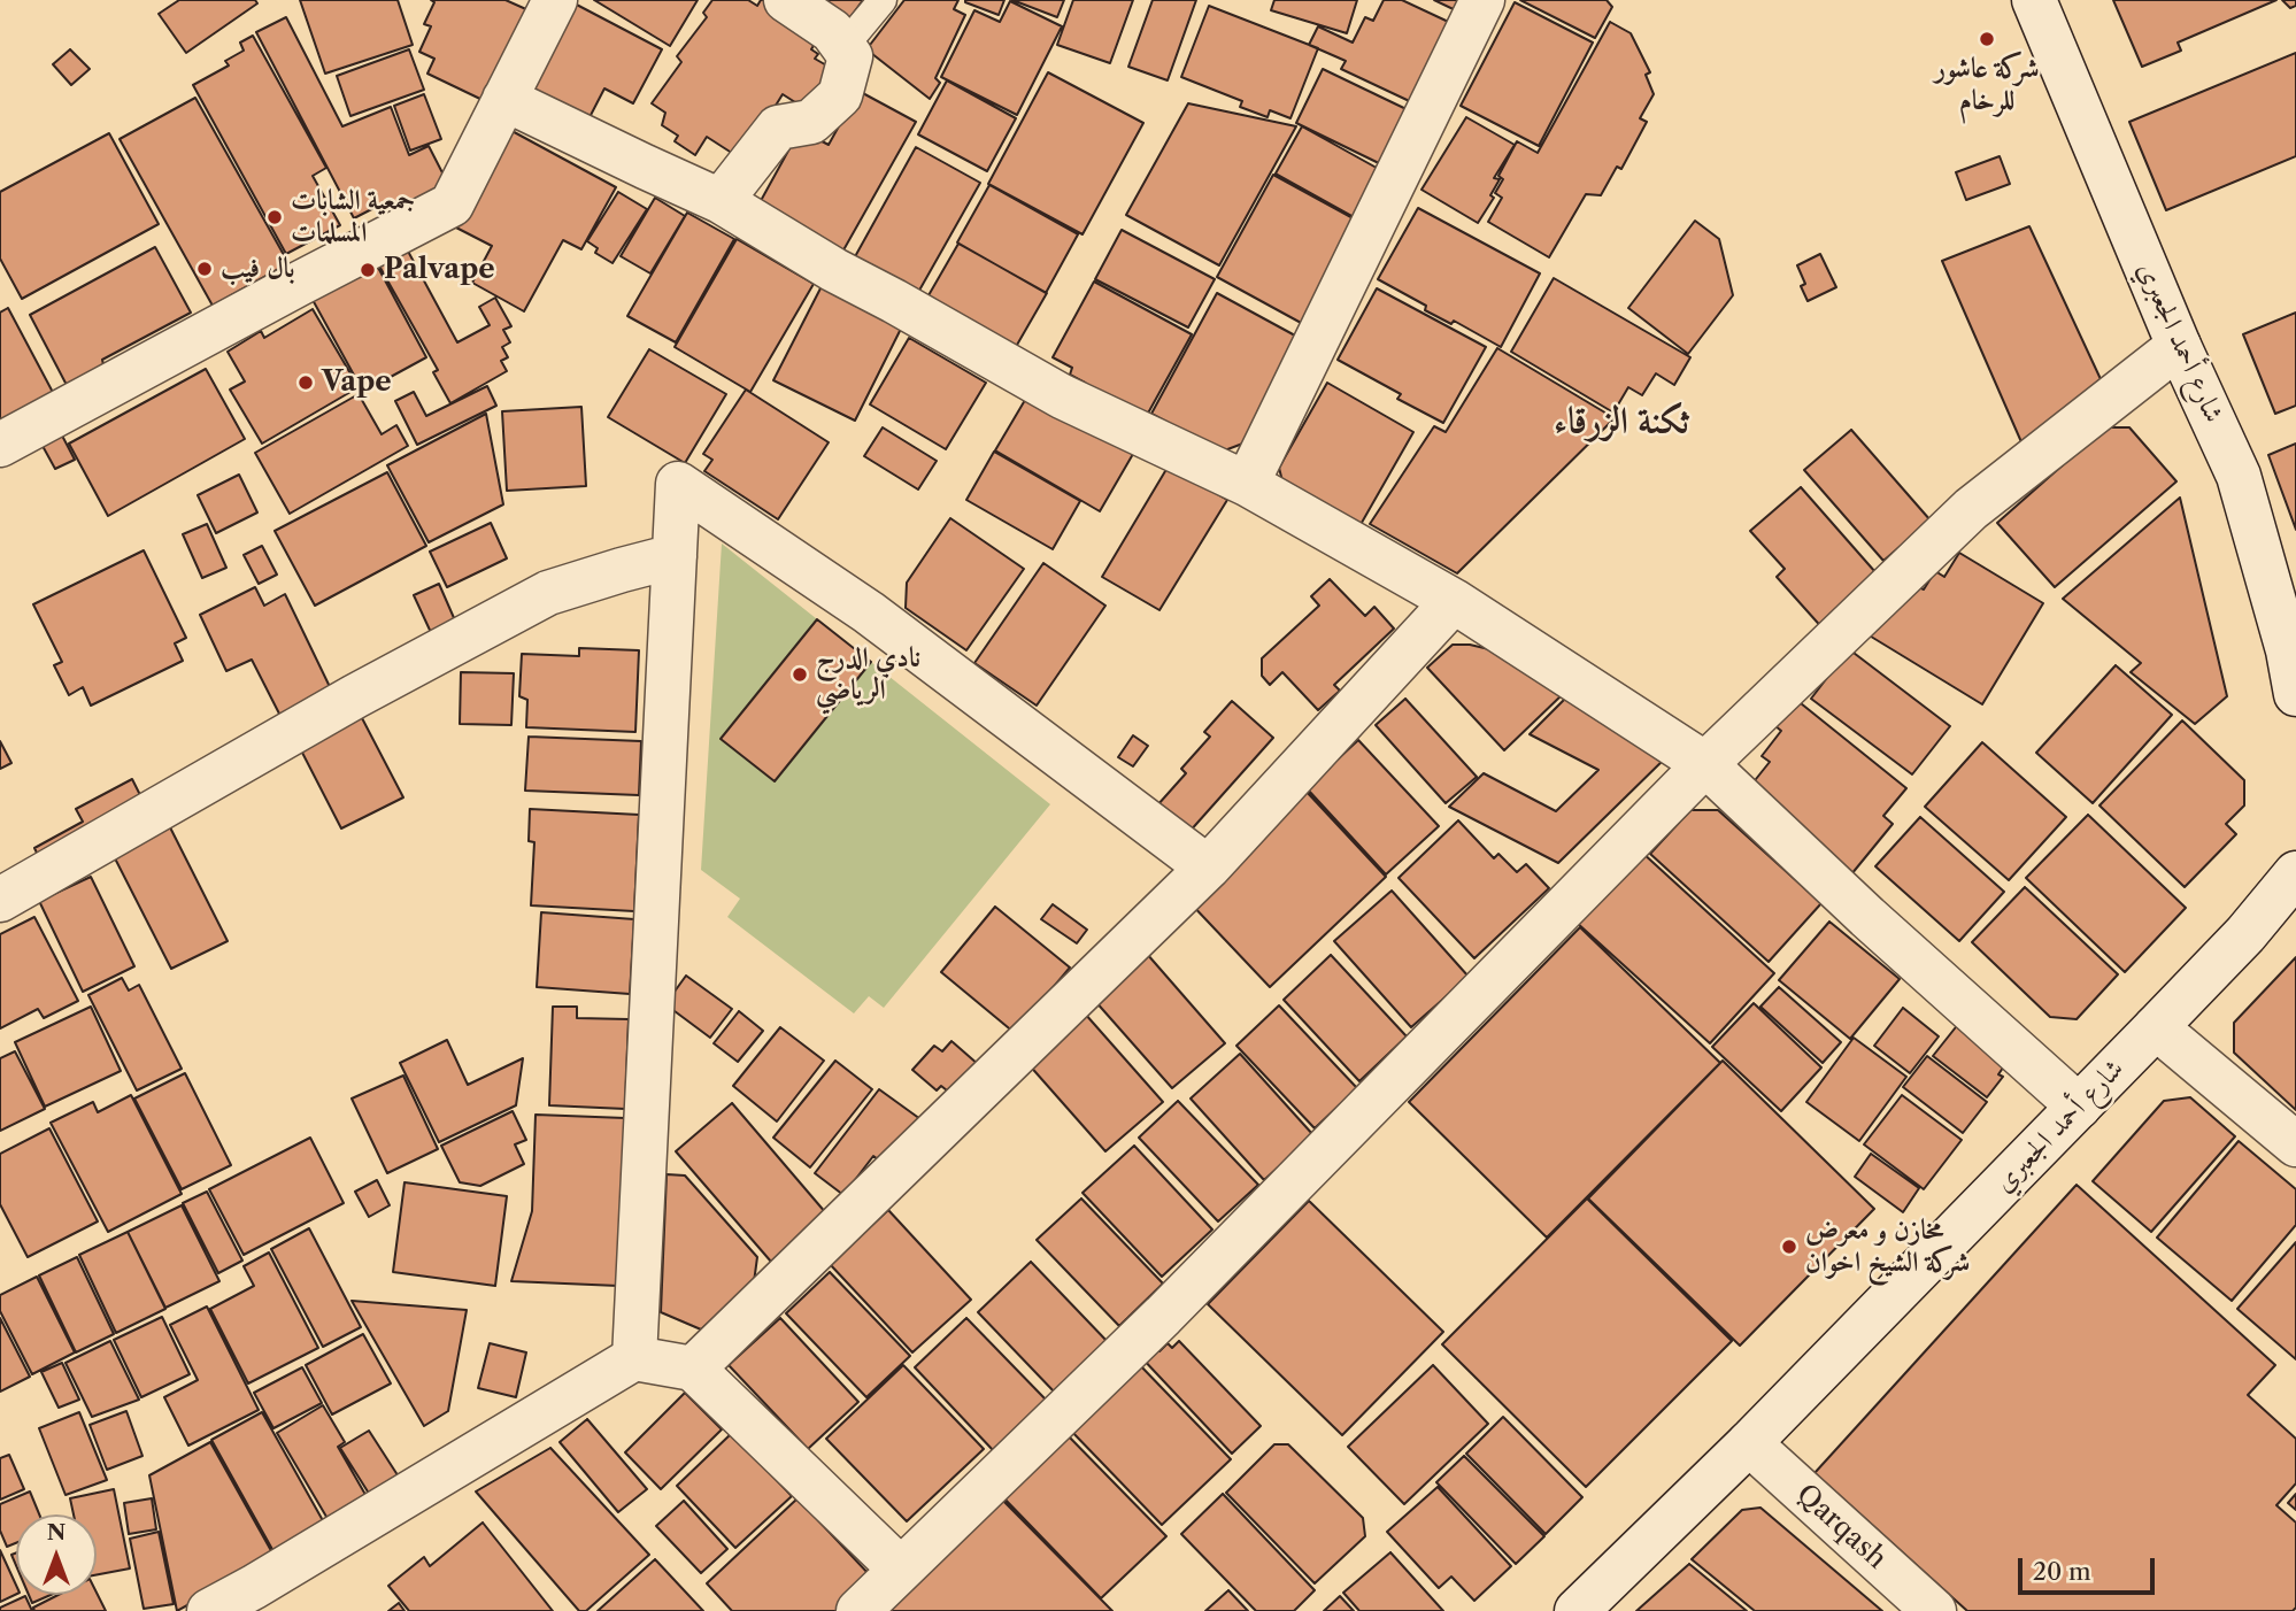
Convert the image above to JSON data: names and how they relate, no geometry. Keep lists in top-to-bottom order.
{
  "streets": {
    "street": ["شارع أحمد الجعبري", "Qarqash"]
  },
  "crossings": [
    ["شارع أحمد الجعبري", "Qarqash"]
  ],
  "districts": ["ثكنة الزرقاء"],
  "places": [
    "شركة عاشور للرخام",
    "جمعية الشابات المسلمات",
    "بال فيب",
    "Palvape",
    "Vape",
    "نادي الدرج الرياضي",
    "مخازن و معرض شركة الشيخ اخوان"
  ],
  "scale_bar": "20 m",
  "north": "top"
}
